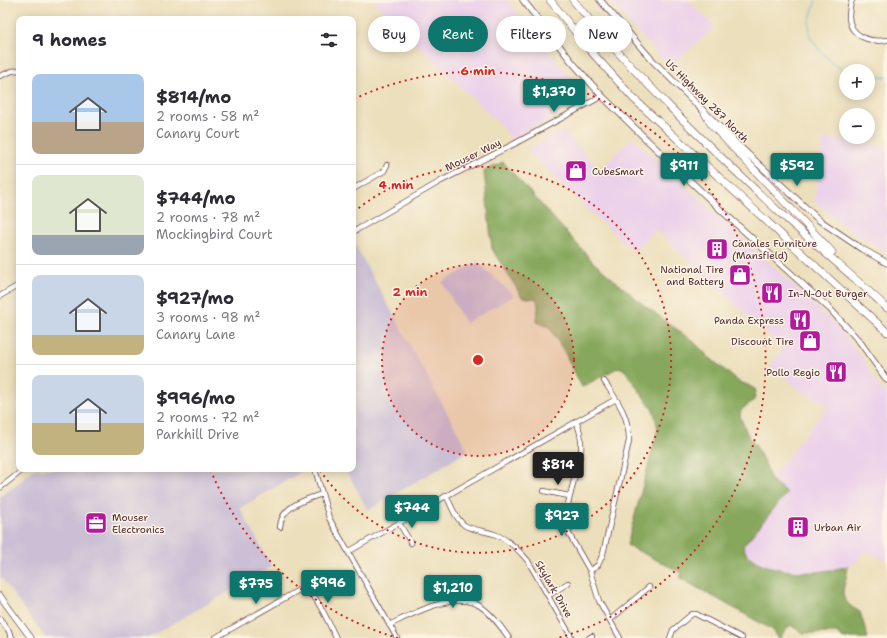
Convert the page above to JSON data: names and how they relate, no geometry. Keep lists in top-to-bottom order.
{
  "streets": {
    "main road": ["US Highway 287 North"],
    "street": ["Mouser Way", "Skylark Drive"]
  },
  "places": {
    "shop": ["CubeSmart", "National Tire and Battery", "Discount Tire"],
    "building": ["Canales Furniture (Mansfield)", "Urban Air"],
    "restaurant": ["In-N-Out Burger", "Panda Express", "Pollo Regio"],
    "office": ["Mouser Electronics"]
  },
  "page": {
    "chip": [
      "Buy",
      "Rent",
      "Filters",
      "New"
    ],
    "heading": "9 homes",
    "map_buttons": ["+", "−"],
    "list": [
      {
        "name": "$814/mo",
        "note": "2 rooms · 58 m² · Canary Court"
      },
      {
        "name": "$744/mo",
        "note": "2 rooms · 78 m² · Mockingbird Court"
      },
      {
        "name": "$927/mo",
        "note": "3 rooms · 98 m² · Canary Lane"
      },
      {
        "name": "$996/mo",
        "note": "2 rooms · 72 m² · Parkhill Drive"
      }
    ],
    "price": [
      "$1,370",
      "$911",
      "$592",
      "$814",
      "$744",
      "$927",
      "$996",
      "$775",
      "$1,210"
    ]
  },
  "rings": ["6 min", "4 min", "2 min"]
}
